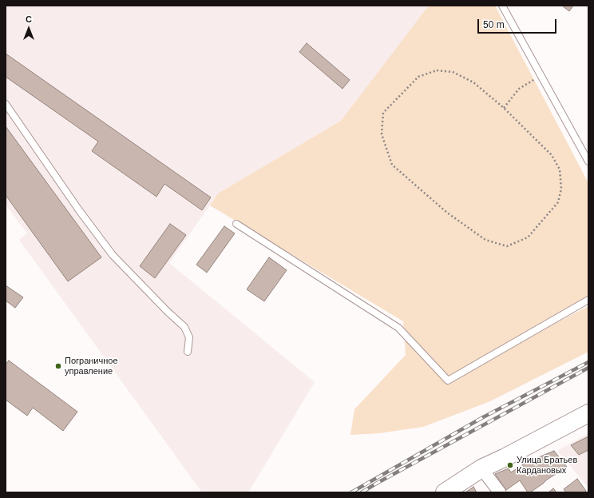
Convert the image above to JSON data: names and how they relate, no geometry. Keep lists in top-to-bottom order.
{
  "places": ["Пограничное управление", "Улица Братьев Кардановых"],
  "scale_bar": "50 m",
  "north": "top"
}
